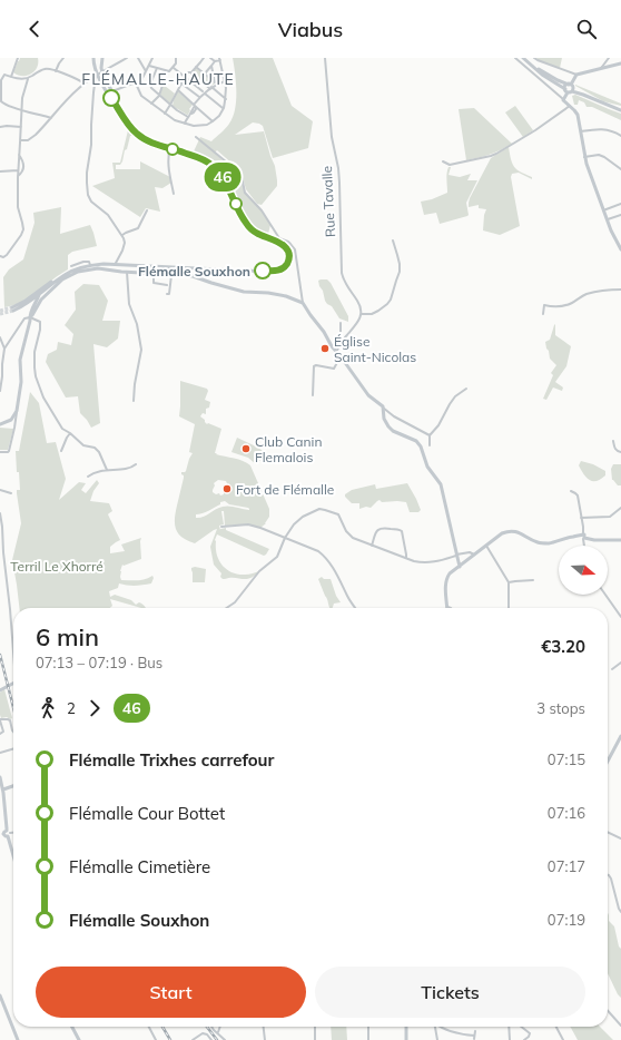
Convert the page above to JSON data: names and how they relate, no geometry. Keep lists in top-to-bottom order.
{
  "streets": {
    "street": ["Rue Tavalle"]
  },
  "districts": ["FLÉMALLE-HAUTE"],
  "parks": ["Terril Le Xhorré"],
  "places": [
    "Flémalle Souxhon",
    "Église Saint-Nicolas",
    "Club Canin Flemalois",
    "Fort de Flémalle"
  ],
  "lines": ["bus line 46"],
  "north": "right",
  "page": {
    "header": "Viabus",
    "on_map": "46",
    "heading": ["6 min", "07:13 – 07:19 · Bus", "€3.20"],
    "legs": ["2", "46", "3 stops"],
    "list": [
      {
        "name": "Flémalle Trixhes carrefour",
        "value": "07:15"
      },
      {
        "name": "Flémalle Cour Bottet",
        "value": "07:16"
      },
      {
        "name": "Flémalle Cimetière",
        "value": "07:17"
      },
      {
        "name": "Flémalle Souxhon",
        "value": "07:19"
      }
    ],
    "buttons": ["Start", "Tickets"]
  }
}
